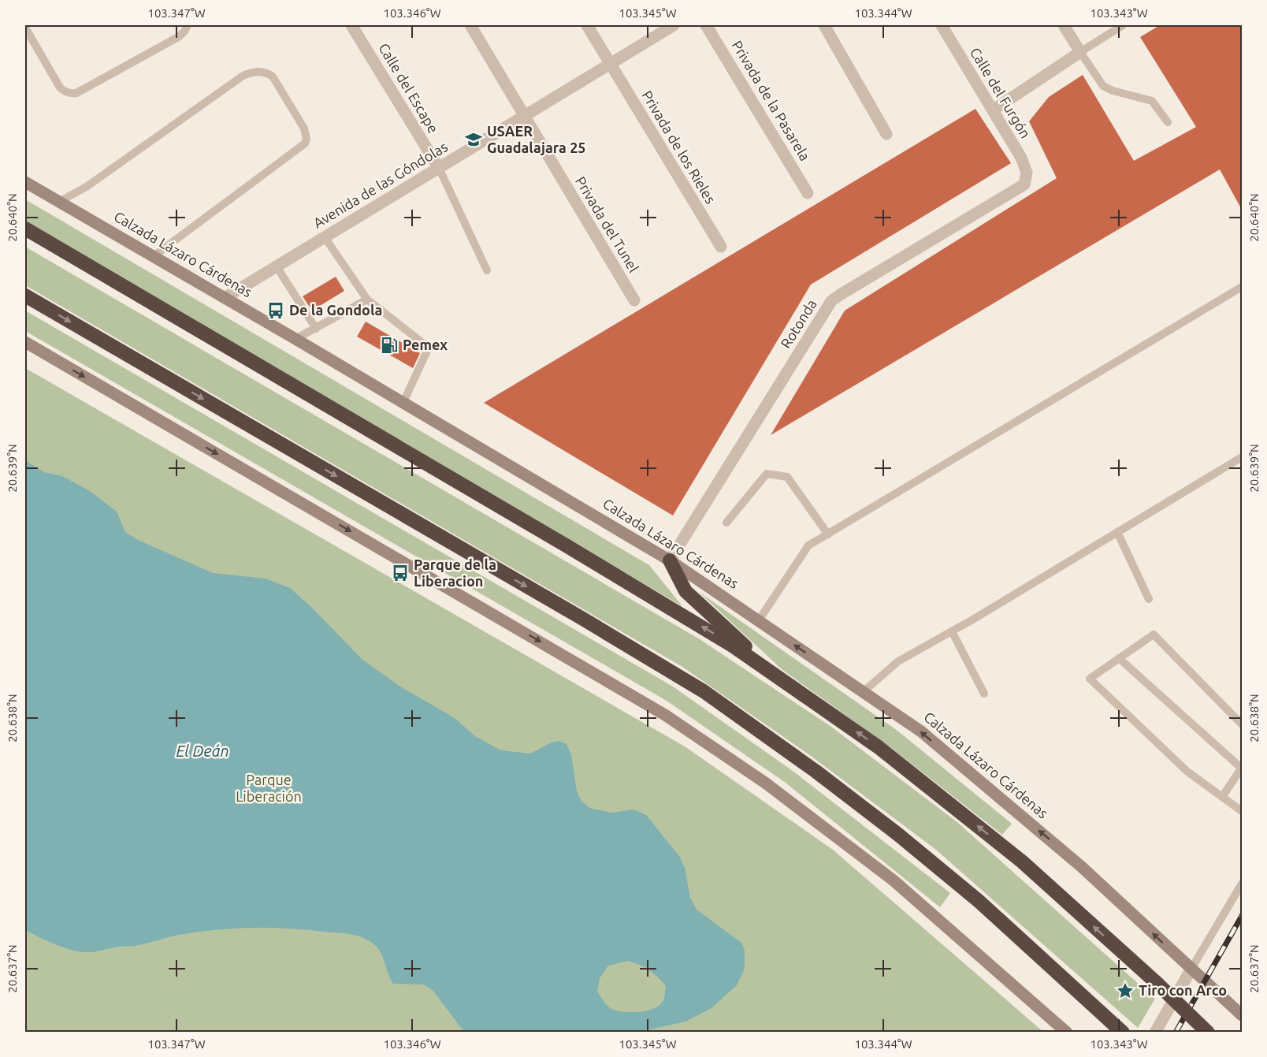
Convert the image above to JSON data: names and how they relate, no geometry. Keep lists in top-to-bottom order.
{
  "streets": {
    "main road": ["Calzada Lázaro Cárdenas"],
    "street": [
      "Calle del Escape",
      "Calle del Furgón",
      "Privada de la Pasarela",
      "Privada de los Rieles",
      "Avenida de las Góndolas",
      "Privada del Tunel",
      "Rotonda"
    ]
  },
  "crossings": [
    ["Calle del Escape", "Avenida de las Góndolas"],
    ["Calle del Furgón", "Rotonda"],
    ["Privada de los Rieles", "Avenida de las Góndolas"],
    ["Avenida de las Góndolas", "Privada del Tunel"],
    ["Avenida de las Góndolas", "Calzada Lázaro Cárdenas"],
    ["Calzada Lázaro Cárdenas", "Rotonda"]
  ],
  "one_way": ["Calzada Lázaro Cárdenas"],
  "water": ["El Deán"],
  "parks": ["Parque Liberación"],
  "places": {
    "school or university": ["USAER Guadalajara 25"],
    "bus stop": ["De la Gondola", "Parque de la Liberacion"],
    "fuel station": ["Pemex"],
    "place": ["Tiro con Arco"]
  },
  "coordinates": [
    "103.347°W",
    "103.346°W",
    "103.345°W",
    "103.344°W",
    "103.343°W",
    "20.640°N",
    "20.639°N",
    "20.638°N",
    "20.637°N"
  ]
}
